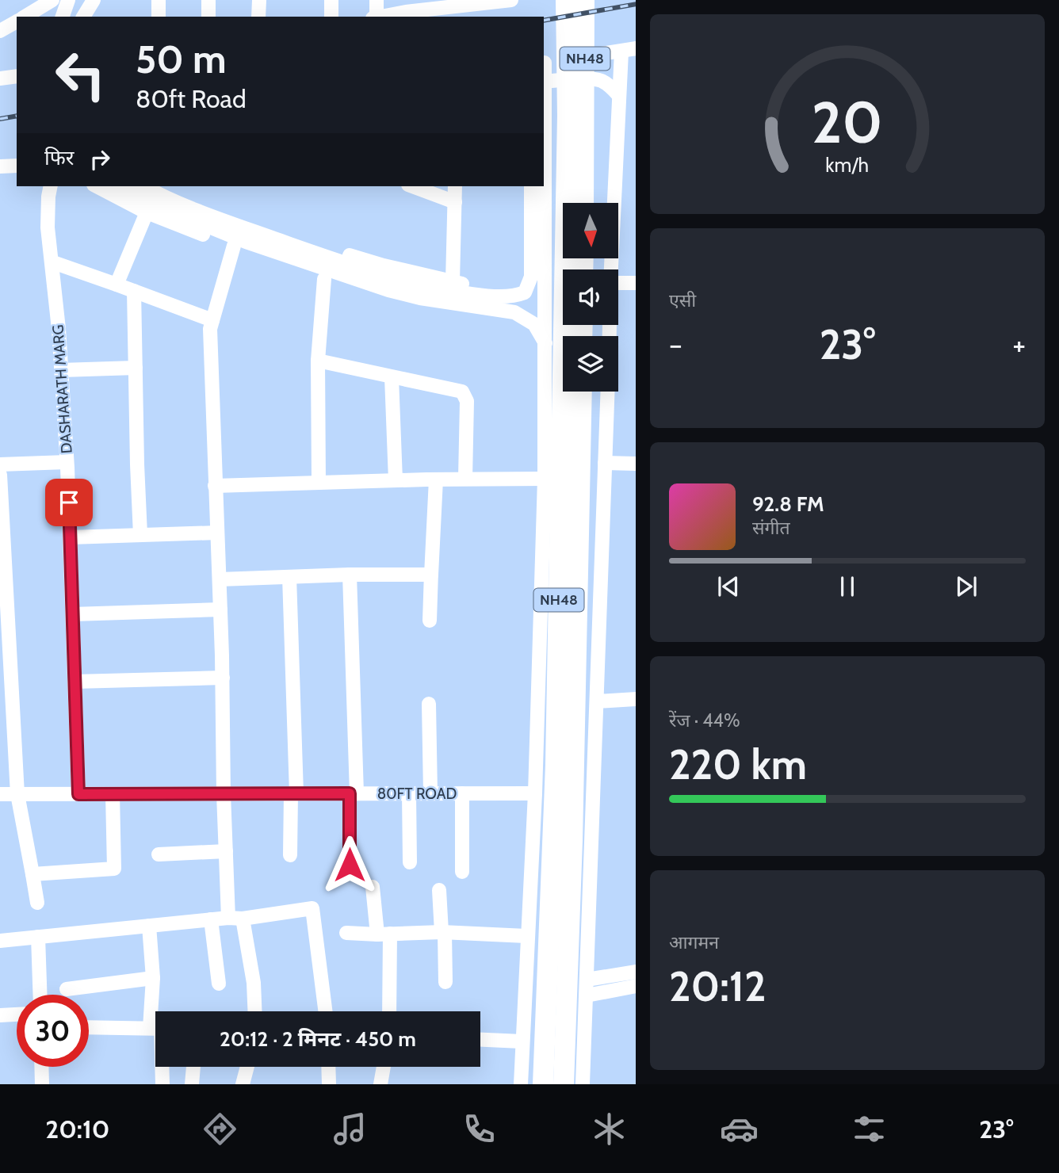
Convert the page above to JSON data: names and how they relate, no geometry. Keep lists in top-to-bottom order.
{
  "streets": {
    "highway": ["NH48"],
    "street": ["DASHARATH MARG", "80FT ROAD"]
  },
  "crossings": [
    ["DASHARATH MARG", "80FT ROAD"]
  ],
  "north": "bottom",
  "page": {
    "turn": ["50 m", "80ft Road"],
    "then": "फिर",
    "tile": [
      "एसी",
      ["रेंज · 44%", "220 km"],
      ["आगमन", "20:12"]
    ],
    "heat": ["−", "23°", "+"],
    "song": ["92.8 FM", "संगीत"],
    "limit": "30",
    "trip": "20:12 · 2 मिनट · 450 m",
    "tabs": ["20:10", "23°"],
    "gauge": ["20", "km/h"]
  }
}
